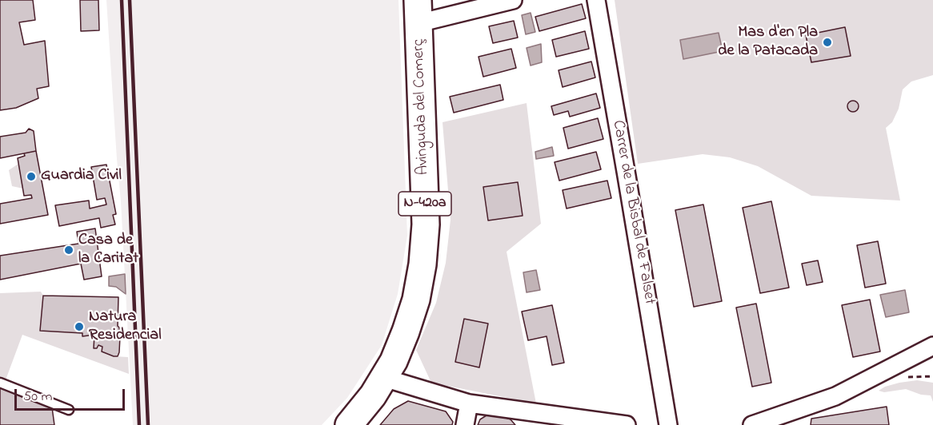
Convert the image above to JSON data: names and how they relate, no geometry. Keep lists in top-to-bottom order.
{
  "streets": {
    "main road": ["Avinguda del Comerç", "N-420a"],
    "street": ["Carrer de la Bisbal de Falset"]
  },
  "places": [
    "Mas d'en Pla de la Patacada",
    "Guardia Civil",
    "Casa de la Caritat",
    "Natura Residencial"
  ],
  "scale_bar": "50 m"
}
